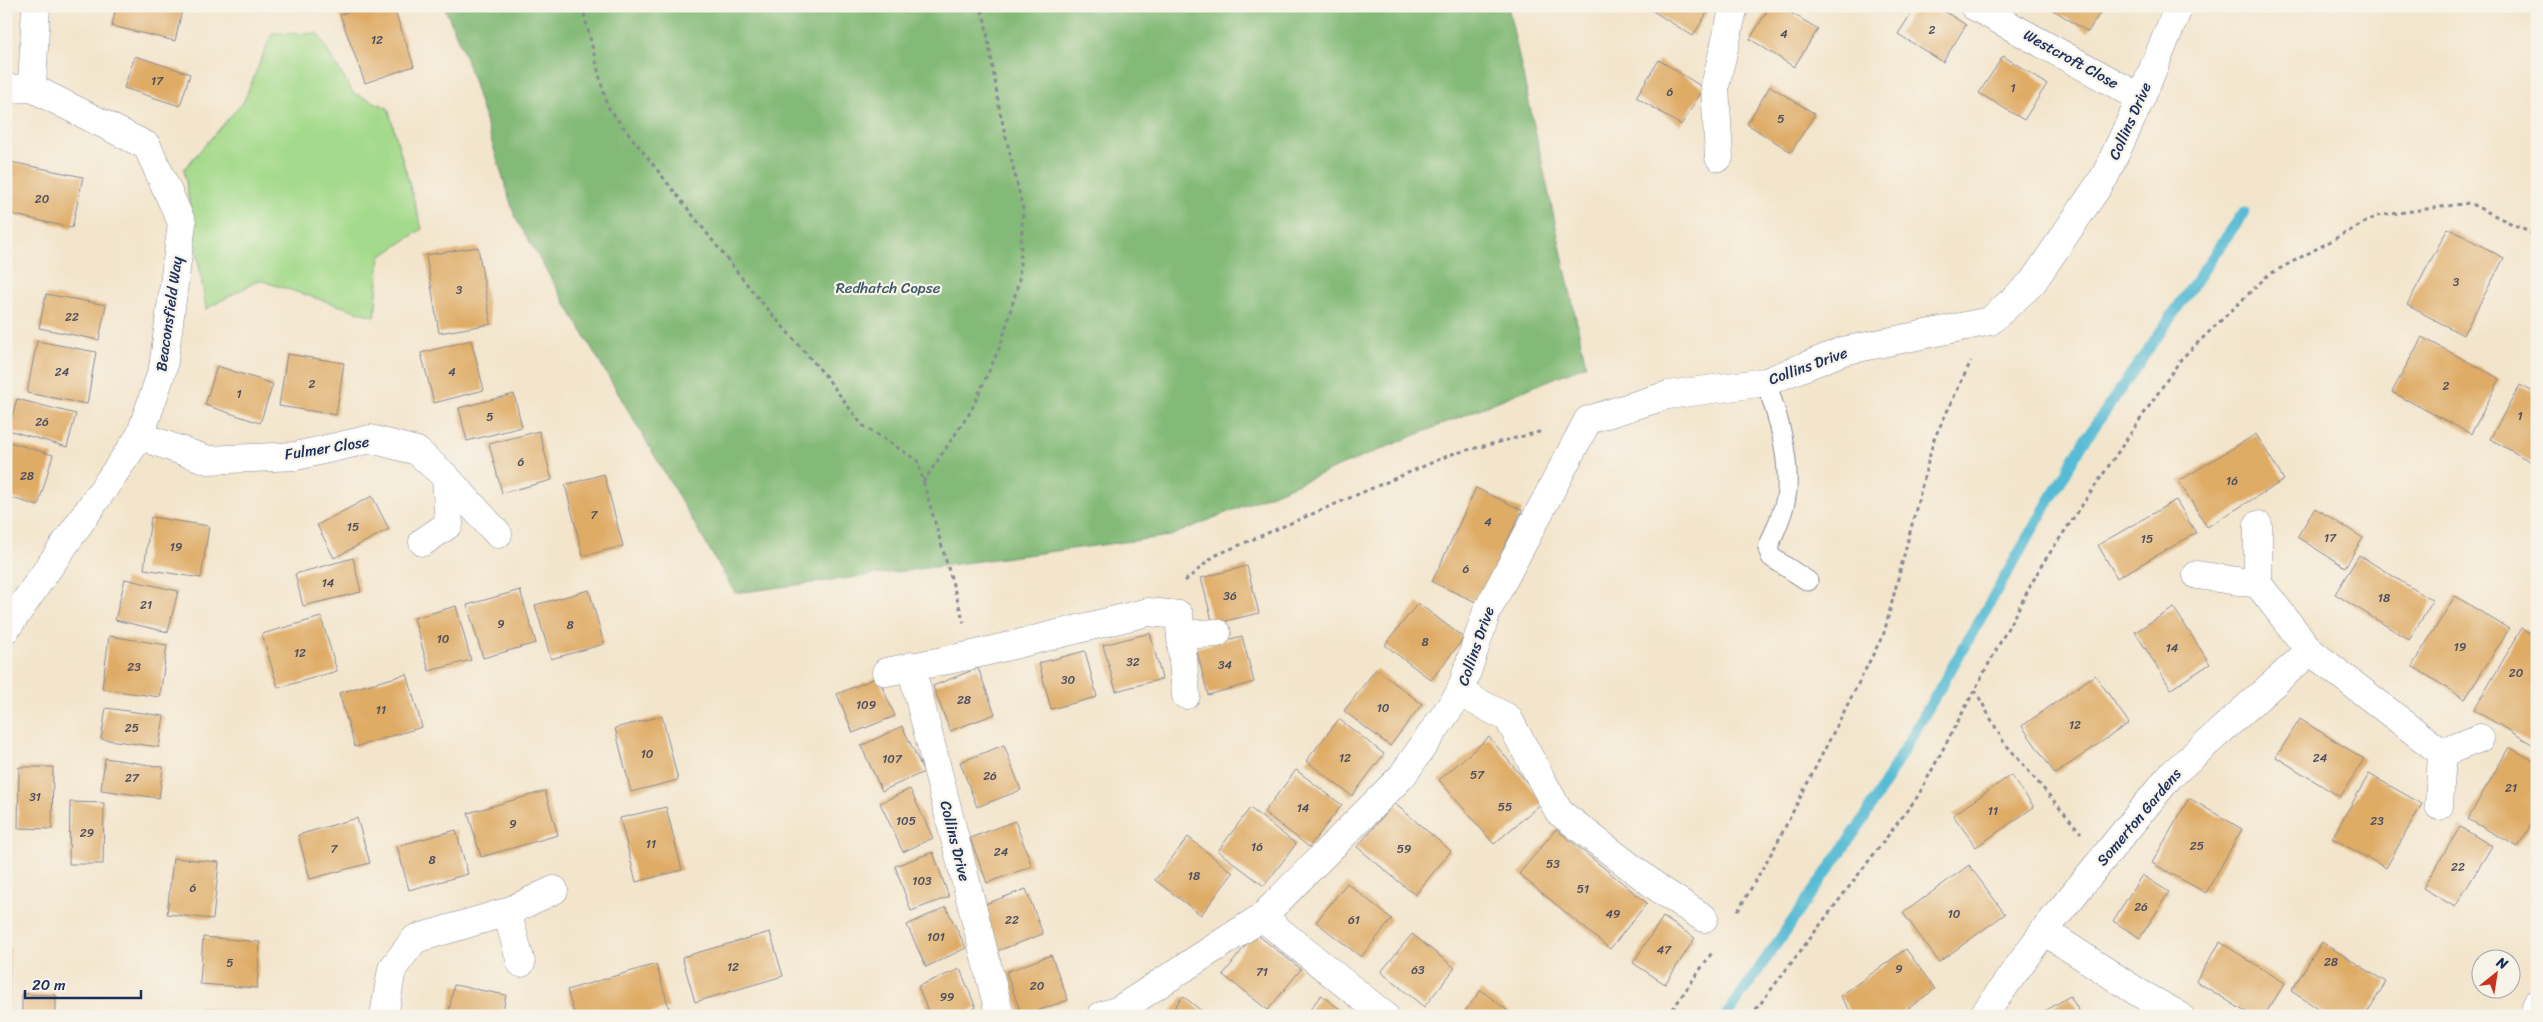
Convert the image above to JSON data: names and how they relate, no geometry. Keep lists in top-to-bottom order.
{
  "streets": {
    "street": [
      "Westcroft Close",
      "Collins Drive",
      "Beaconsfield Way",
      "Fulmer Close",
      "Somerton Gardens"
    ]
  },
  "crossings": [
    ["Westcroft Close", "Collins Drive"],
    ["Beaconsfield Way", "Fulmer Close"]
  ],
  "parks": ["Redhatch Copse"],
  "house_numbers": [
    "2",
    "4",
    "12",
    "17",
    "1",
    "6",
    "5",
    "20",
    "3",
    "3",
    "22",
    "24",
    "4",
    "2",
    "2",
    "1",
    "1",
    "5",
    "26",
    "6",
    "28",
    "16",
    "7",
    "4",
    "15",
    "17",
    "15",
    "19",
    "6",
    "14",
    "36",
    "18",
    "21",
    "9",
    "8",
    "10",
    "8",
    "19",
    "14",
    "12",
    "32",
    "34",
    "23",
    "20",
    "30",
    "28",
    "109",
    "10",
    "11",
    "12",
    "25",
    "10",
    "12",
    "24",
    "107",
    "57",
    "26",
    "27",
    "21",
    "31",
    "55",
    "14",
    "11",
    "105",
    "23",
    "9",
    "29",
    "11",
    "25",
    "16",
    "7",
    "59",
    "24",
    "8",
    "53",
    "22",
    "18",
    "103",
    "6",
    "51",
    "26",
    "49",
    "10",
    "22",
    "61",
    "101",
    "47",
    "28",
    "5",
    "12",
    "9",
    "63",
    "71",
    "20",
    "99"
  ],
  "scale_bar": "20 m",
  "north": "top right"
}
